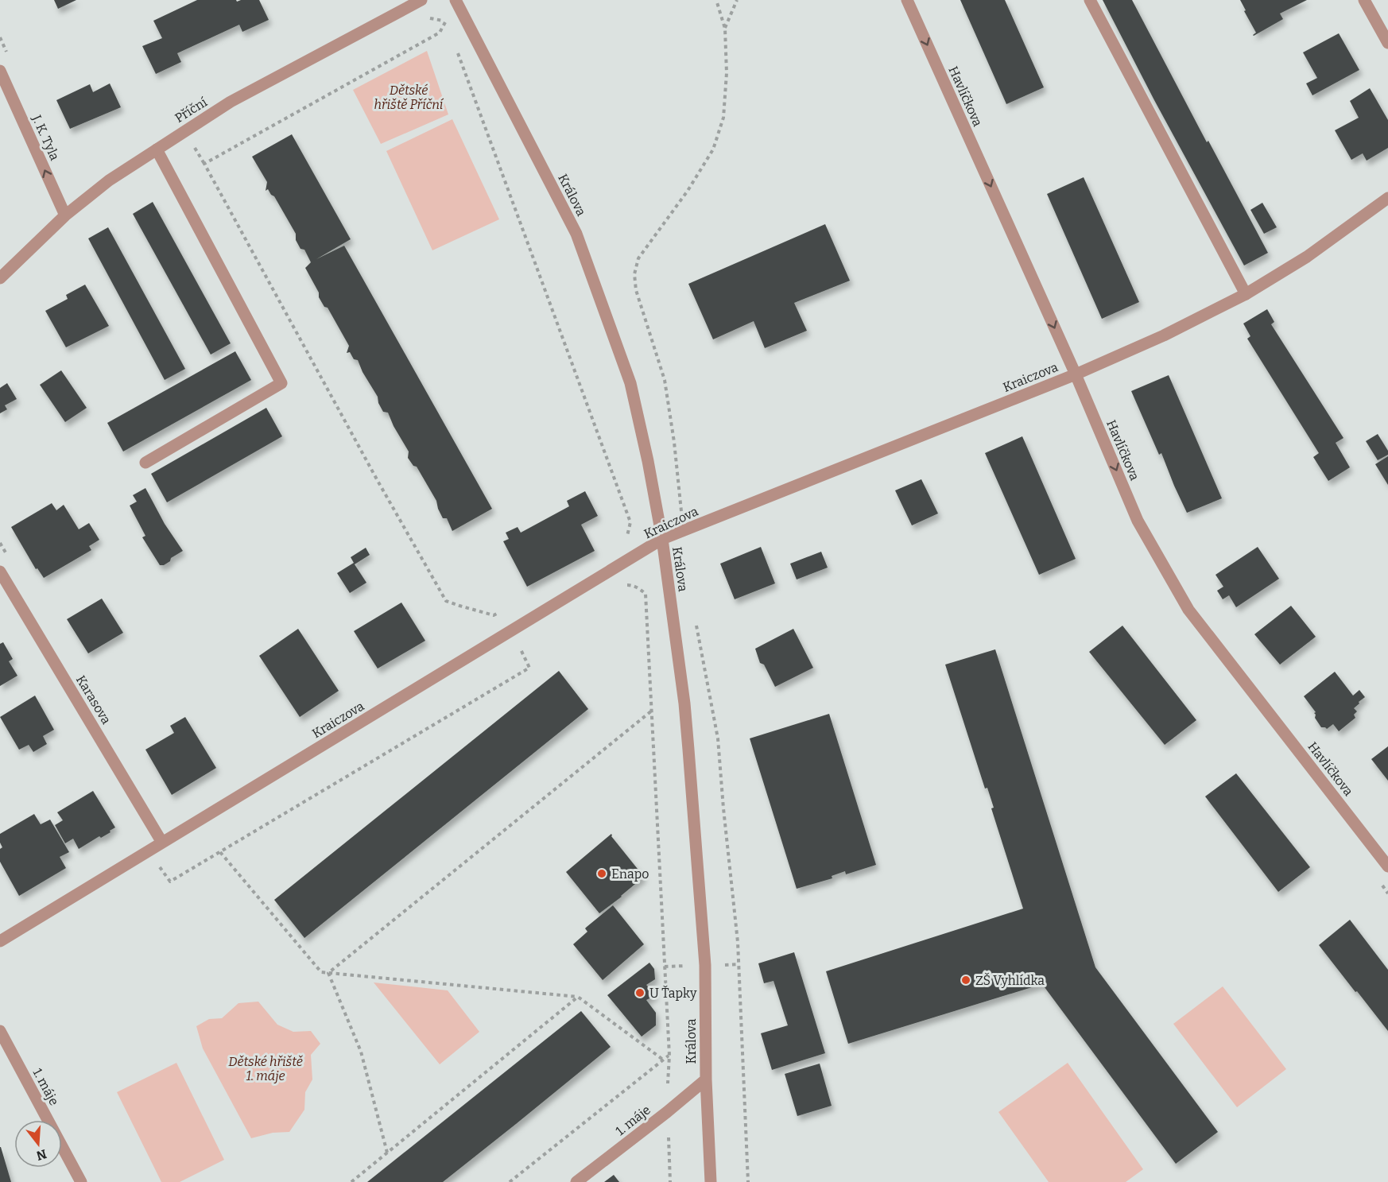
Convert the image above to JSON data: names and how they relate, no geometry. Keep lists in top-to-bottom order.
{
  "streets": {
    "street": [
      "Havlíčkova",
      "Příční",
      "J. K. Tyla",
      "Králova",
      "Kraiczova",
      "Karasova",
      "1. máje"
    ]
  },
  "crossings": [
    ["Havlíčkova", "Kraiczova"],
    ["Příční", "J. K. Tyla"],
    ["Králova", "Kraiczova"],
    ["Králova", "1. máje"],
    ["Kraiczova", "Karasova"]
  ],
  "one_way": ["Havlíčkova", "J. K. Tyla"],
  "parks": ["Dětské hřiště Příční", "Dětské hřiště 1. máje"],
  "places": ["Enapo", "ZŠ Vyhlídka", "U Ťapky"],
  "north": "bottom"
}
